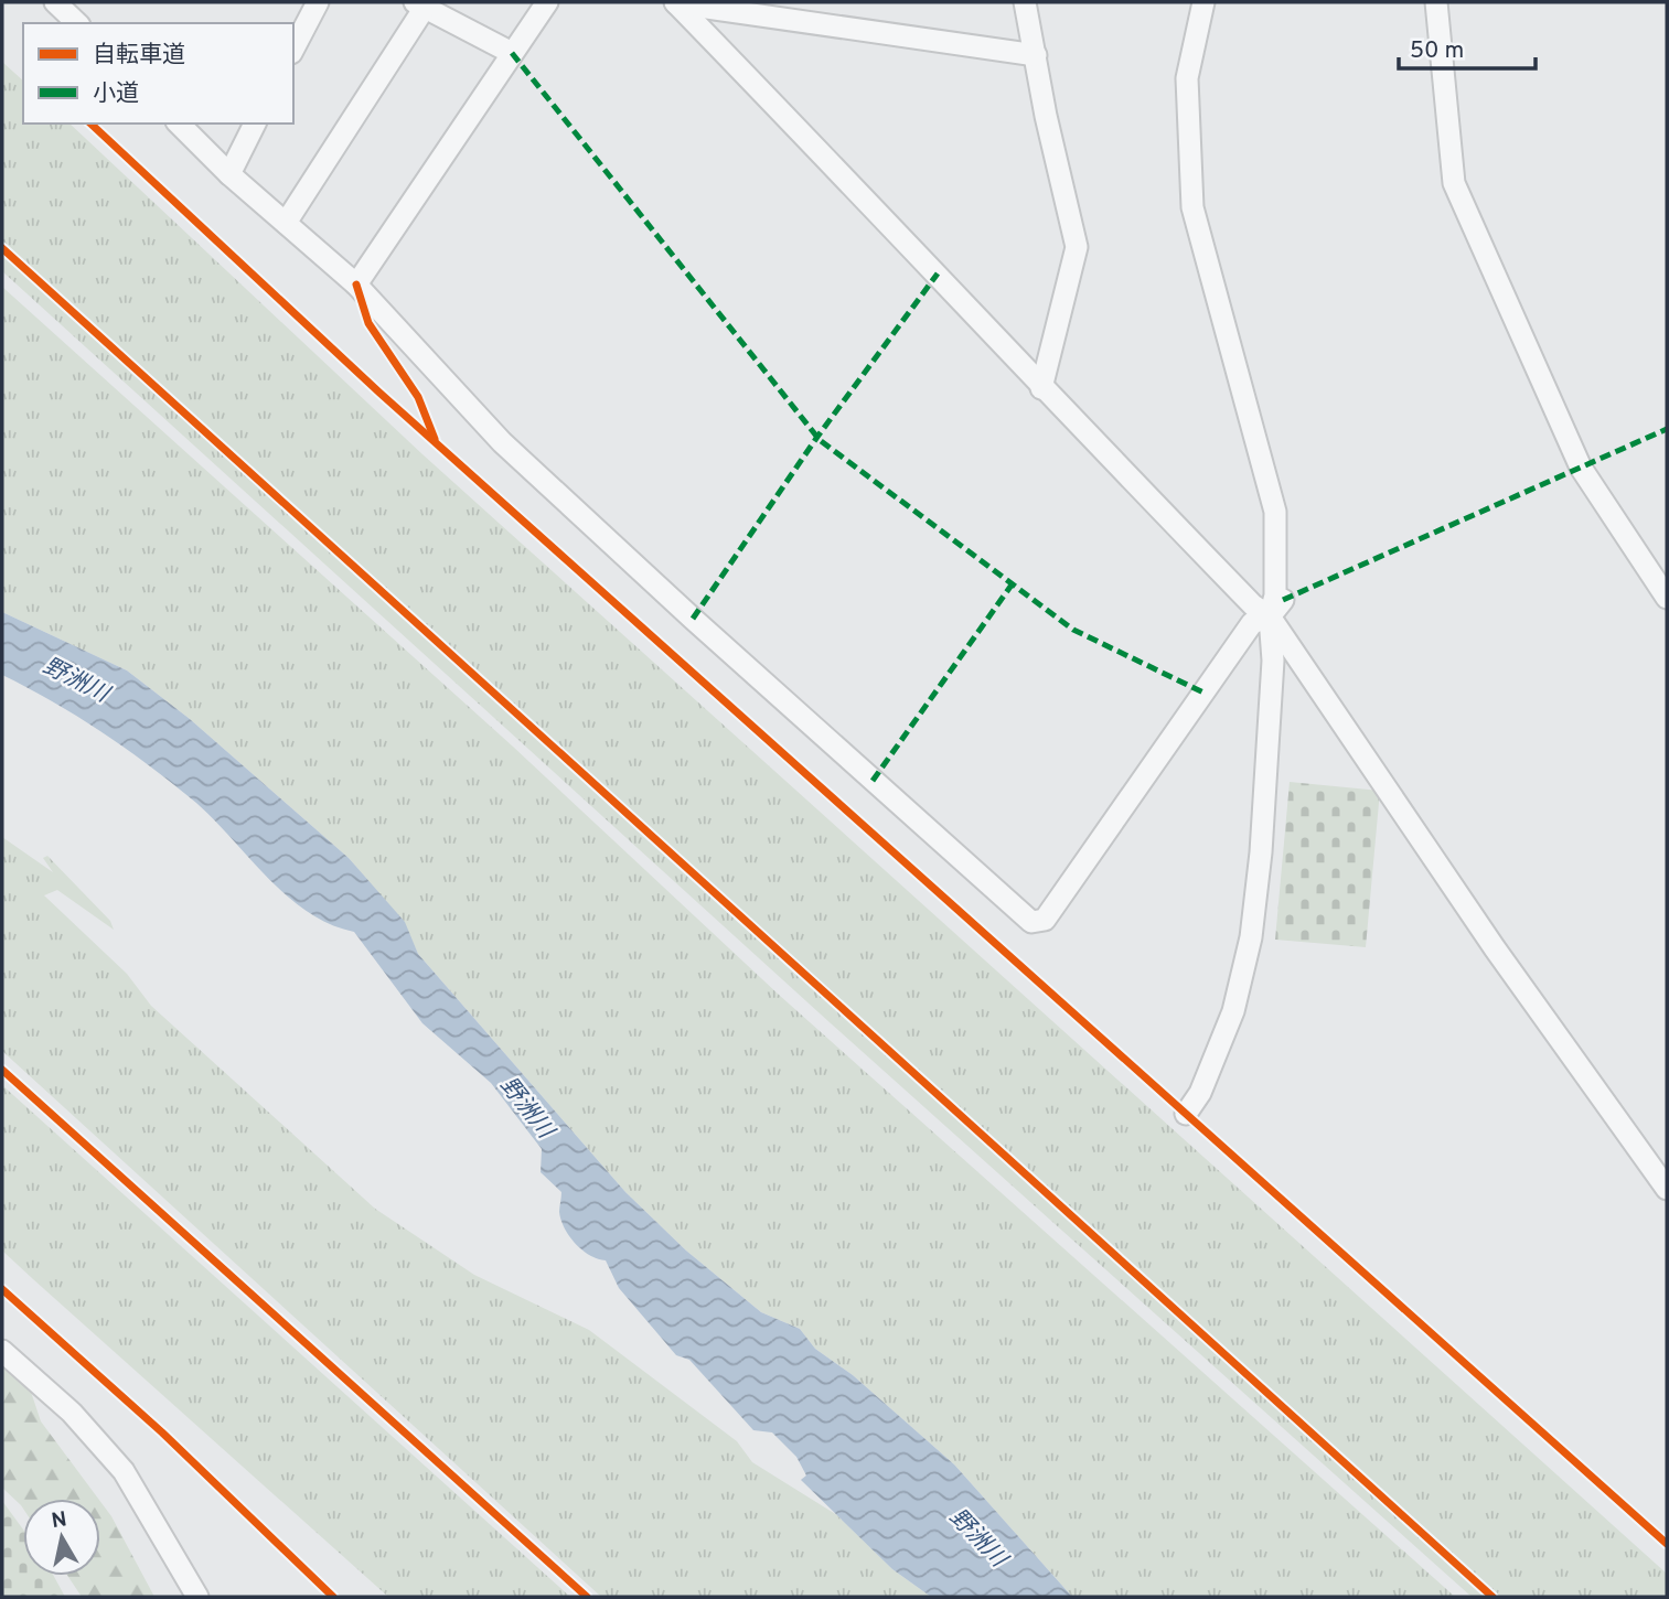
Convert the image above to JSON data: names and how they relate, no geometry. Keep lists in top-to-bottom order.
{
  "water": ["野洲川"],
  "legend": ["自転車道", "小道"],
  "scale_bar": "50 m",
  "north": "top"
}
